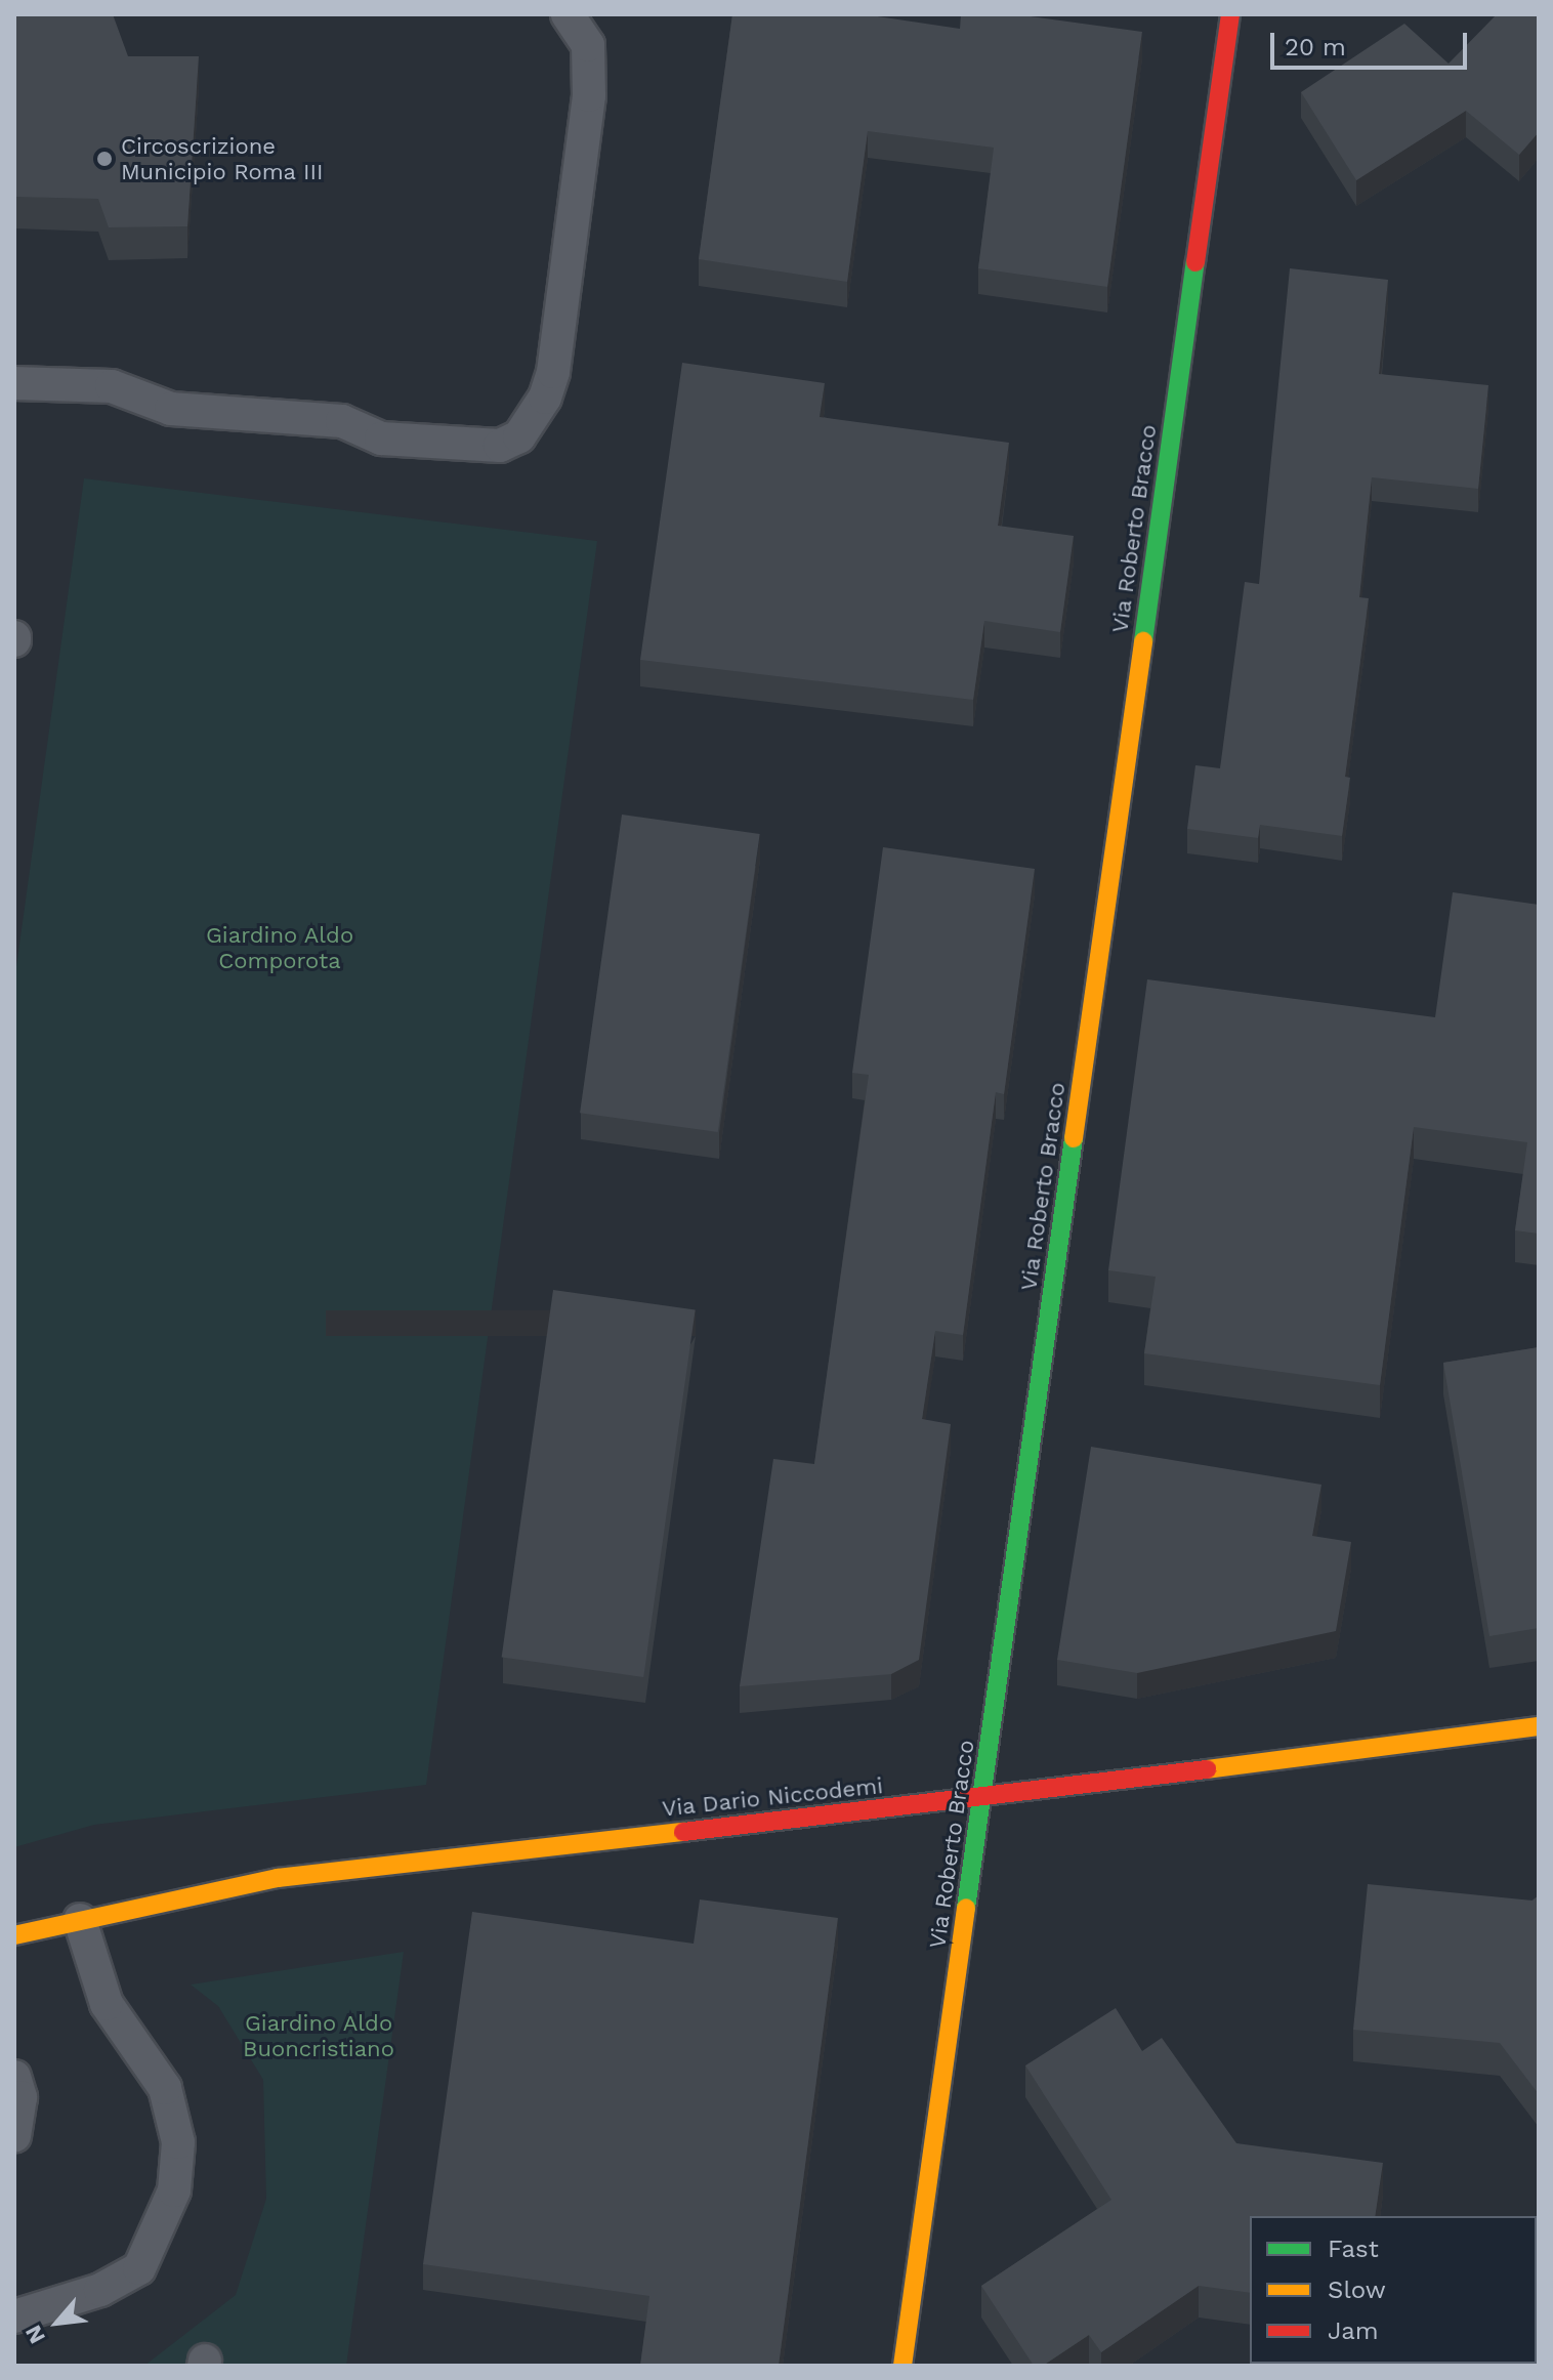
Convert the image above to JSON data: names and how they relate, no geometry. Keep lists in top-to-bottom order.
{
  "streets": {
    "street": ["Via Roberto Bracco", "Via Dario Niccodemi"]
  },
  "crossings": [
    ["Via Roberto Bracco", "Via Dario Niccodemi"]
  ],
  "parks": ["Giardino Aldo Comporota", "Giardino Aldo Buoncristiano"],
  "places": ["Circoscrizione Municipio Roma III"],
  "legend": ["Fast", "Slow", "Jam"],
  "scale_bar": "20 m",
  "north": "bottom left"
}
